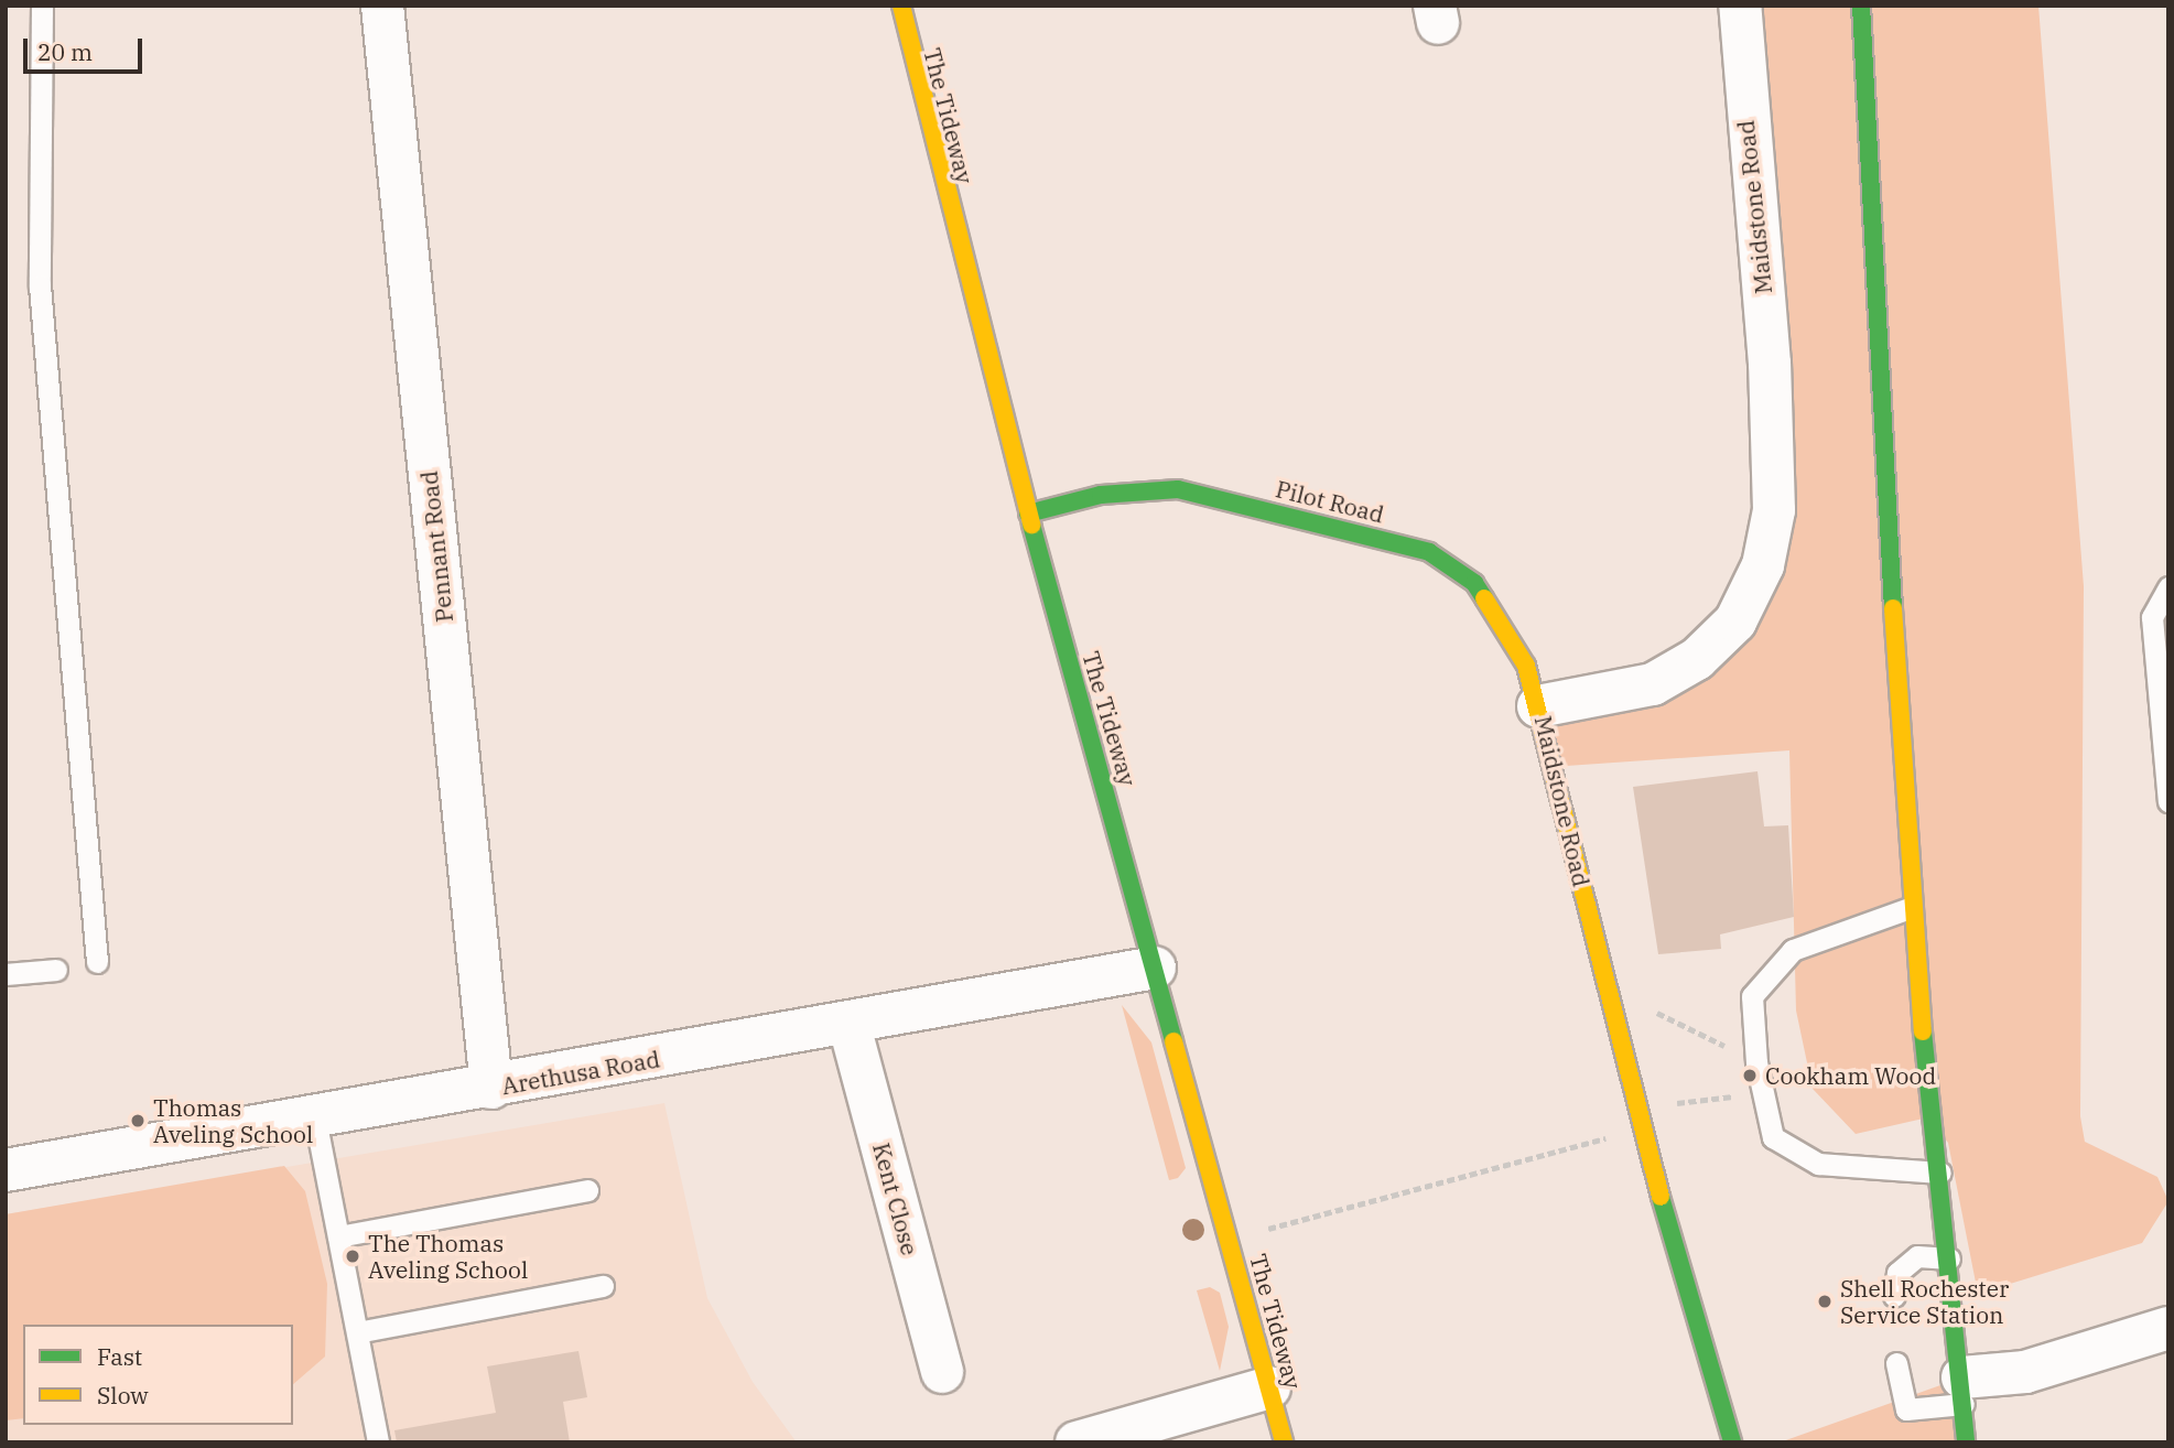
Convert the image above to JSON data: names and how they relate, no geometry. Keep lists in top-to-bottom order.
{
  "streets": {
    "street": [
      "The Tideway",
      "Maidstone Road",
      "Pilot Road",
      "Pennant Road",
      "Arethusa Road",
      "Kent Close"
    ]
  },
  "crossings": [
    ["The Tideway", "Pilot Road"],
    ["The Tideway", "Arethusa Road"],
    ["Maidstone Road", "Pilot Road"],
    ["Pennant Road", "Arethusa Road"],
    ["Arethusa Road", "Kent Close"]
  ],
  "places": [
    "Cookham Wood",
    "Thomas Aveling School",
    "The Thomas Aveling School",
    "Shell Rochester Service Station"
  ],
  "legend": ["Fast", "Slow"],
  "scale_bar": "20 m"
}
